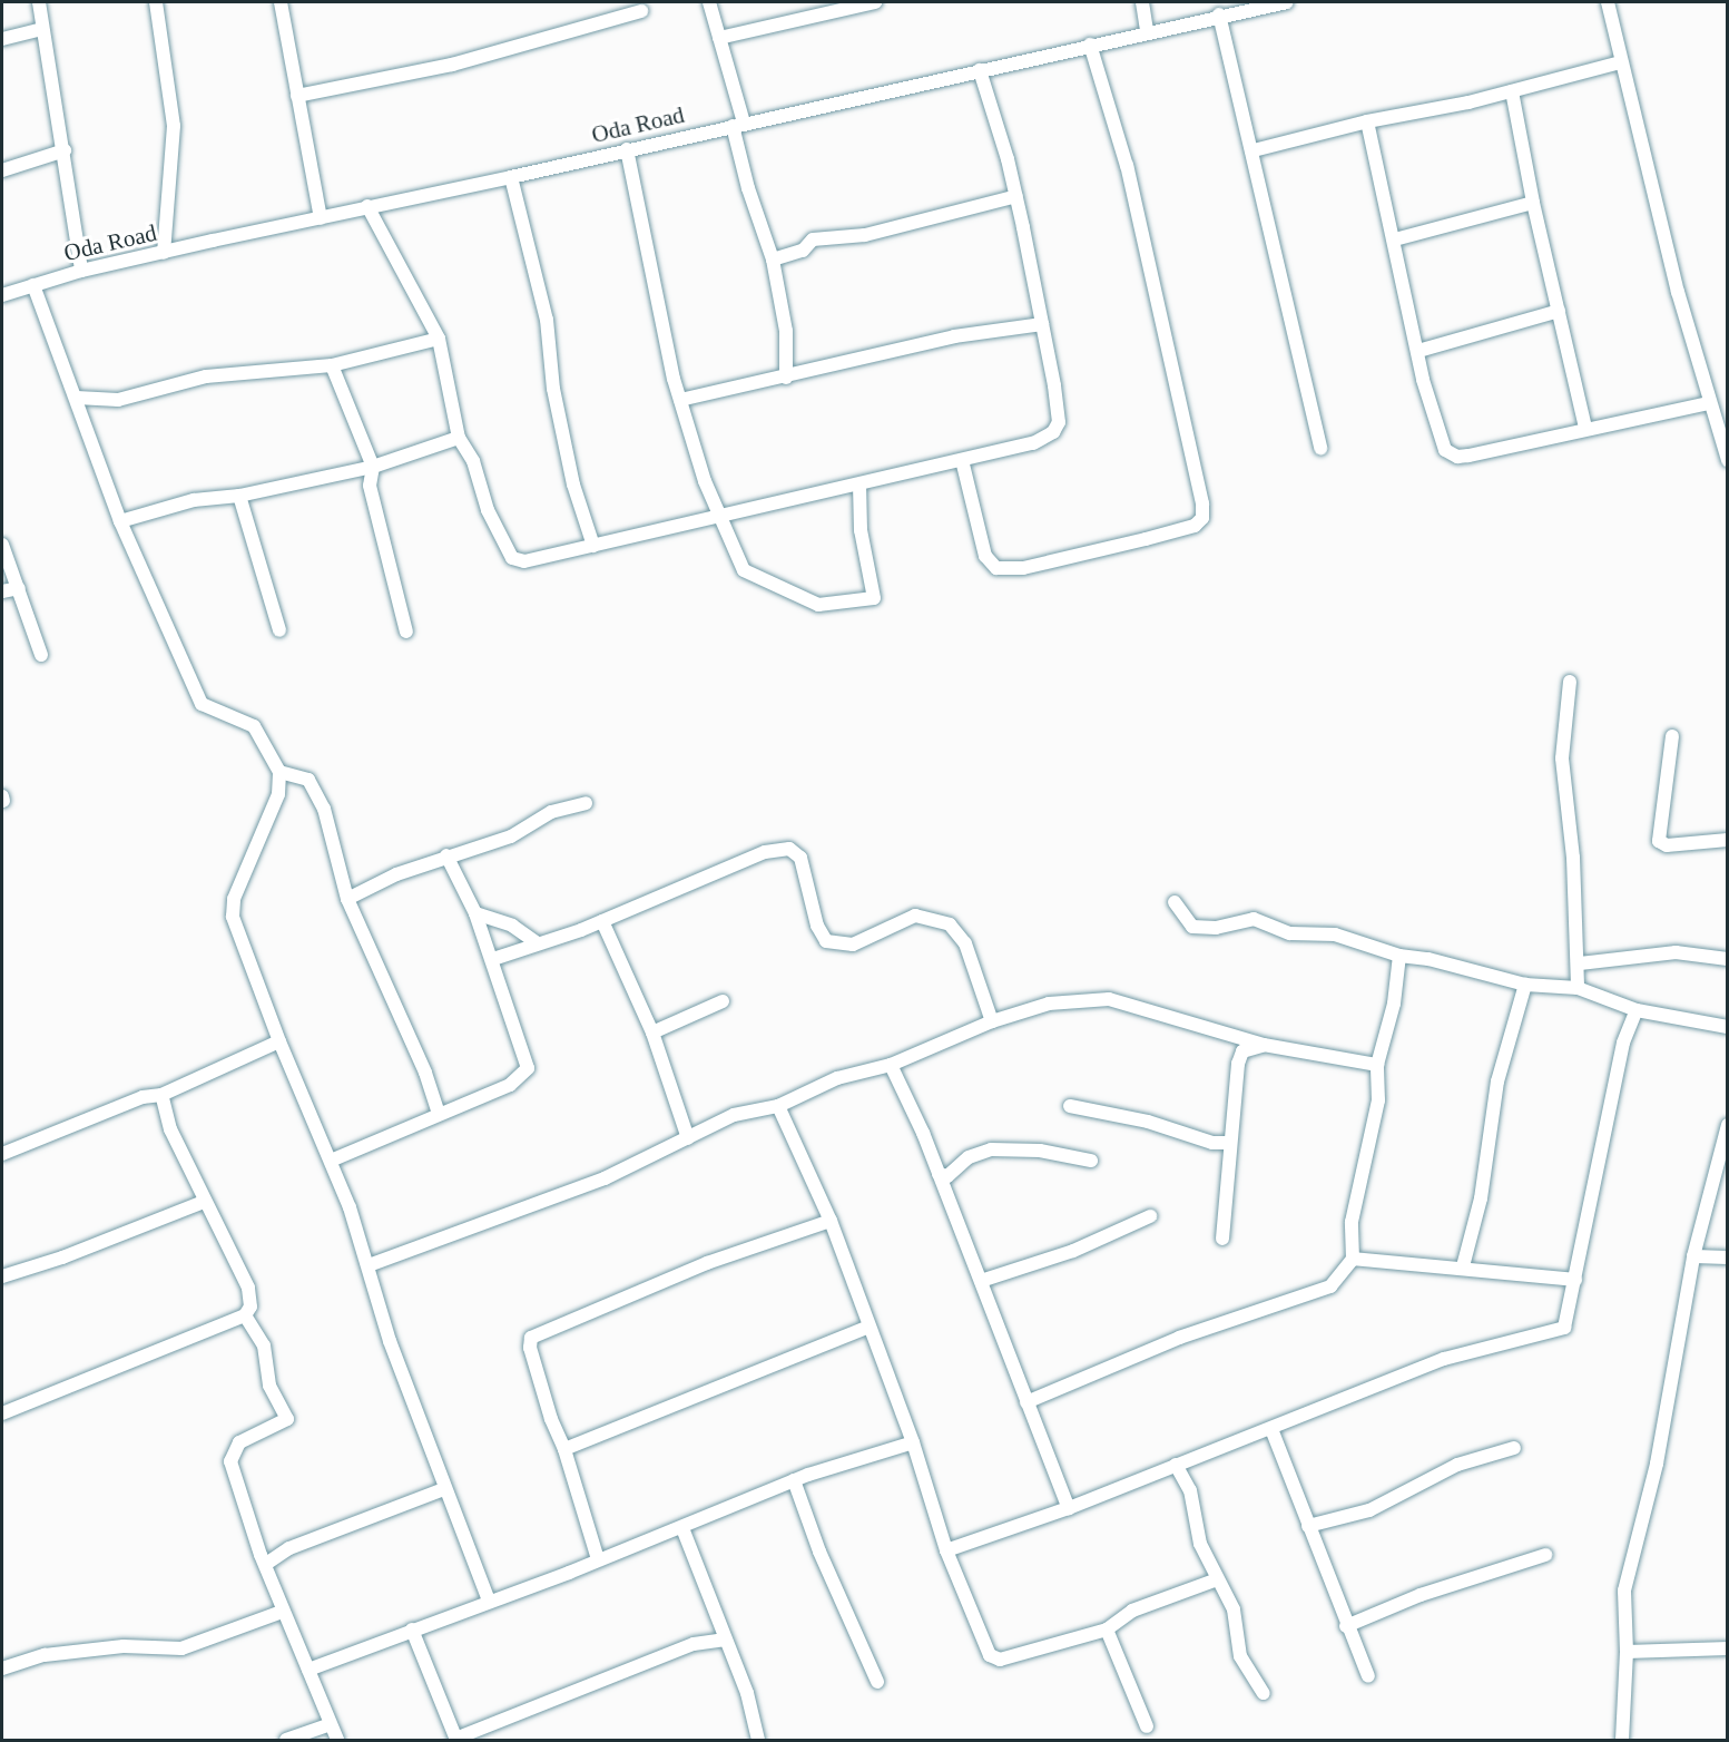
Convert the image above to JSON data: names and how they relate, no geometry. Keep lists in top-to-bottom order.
{
  "streets": {
    "street": ["Oda Road"]
  }
}
